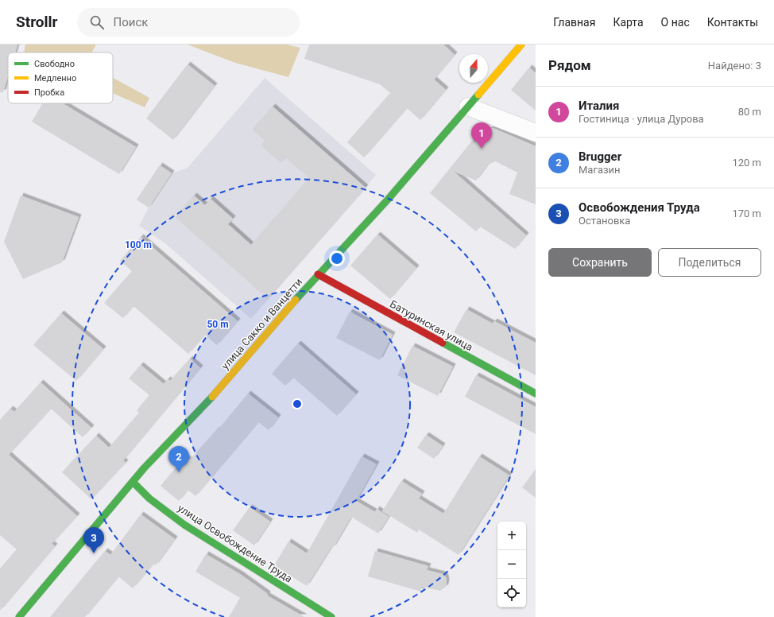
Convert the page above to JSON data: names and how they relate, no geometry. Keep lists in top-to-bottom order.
{
  "streets": {
    "street": ["улица Сакко и Ванцетти", "Батуринская улица", "улица Освобождение Труда"]
  },
  "crossings": [
    ["улица Сакко и Ванцетти", "Батуринская улица"],
    ["улица Сакко и Ванцетти", "улица Освобождение Труда"]
  ],
  "legend": ["Свободно", "Медленно", "Пробка"],
  "north": "top",
  "page": {
    "header": "Strollr",
    "search": "Поиск",
    "nav": [
      "Главная",
      "Карта",
      "О нас",
      "Контакты"
    ],
    "heading": ["Рядом", "Найдено: 3"],
    "list": [
      {
        "mark": "1",
        "name": "Италия",
        "note": "Гостиница · улица Дурова",
        "value": "80 m"
      },
      {
        "mark": "2",
        "name": "Brugger",
        "note": "Магазин",
        "value": "120 m"
      },
      {
        "mark": "3",
        "name": "Освобождения Труда",
        "note": "Остановка",
        "value": "170 m"
      }
    ],
    "pins": ["1", "2", "3"],
    "buttons": ["Сохранить", "Поделиться"],
    "map_buttons": ["+", "−"]
  },
  "rings": ["100 m", "50 m"]
}
